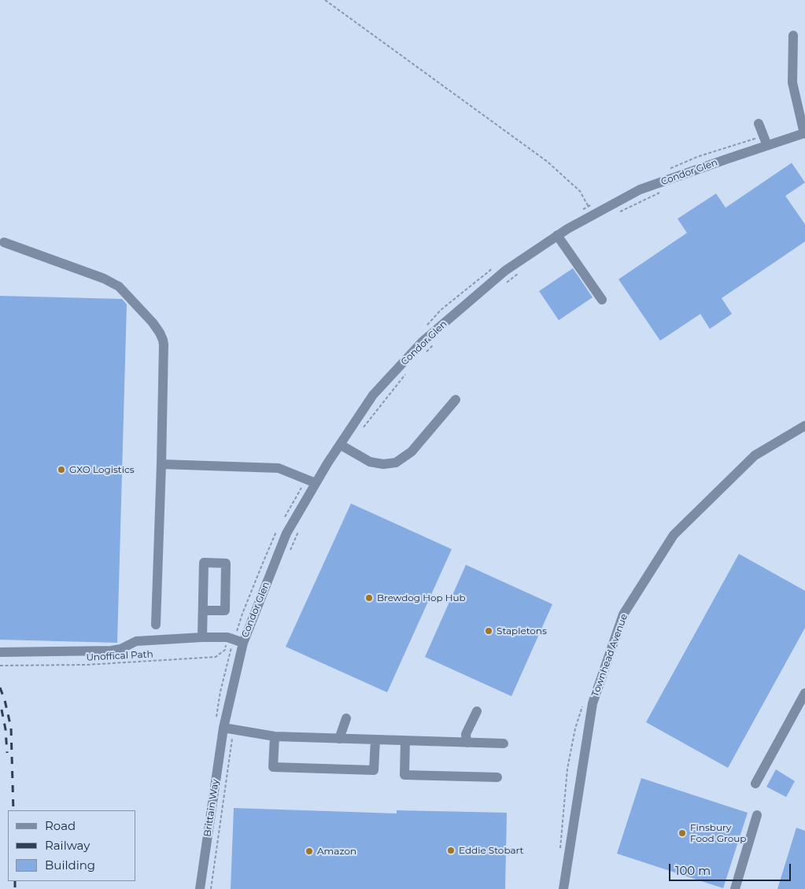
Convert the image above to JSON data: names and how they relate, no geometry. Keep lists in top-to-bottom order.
{
  "streets": {
    "street": ["Condor Glen", "Townhead Avenue", "Brittain Way"],
    "path": ["Unoffical Path"]
  },
  "crossings": [
    ["Condor Glen", "Unoffical Path"],
    ["Condor Glen", "Brittain Way"]
  ],
  "places": [
    "GXO Logistics",
    "Brewdog Hop Hub",
    "Stapletons",
    "Finsbury Food Group",
    "Eddie Stobart",
    "Amazon"
  ],
  "legend": ["Road", "Railway", "Building"],
  "scale_bar": "100 m"
}
